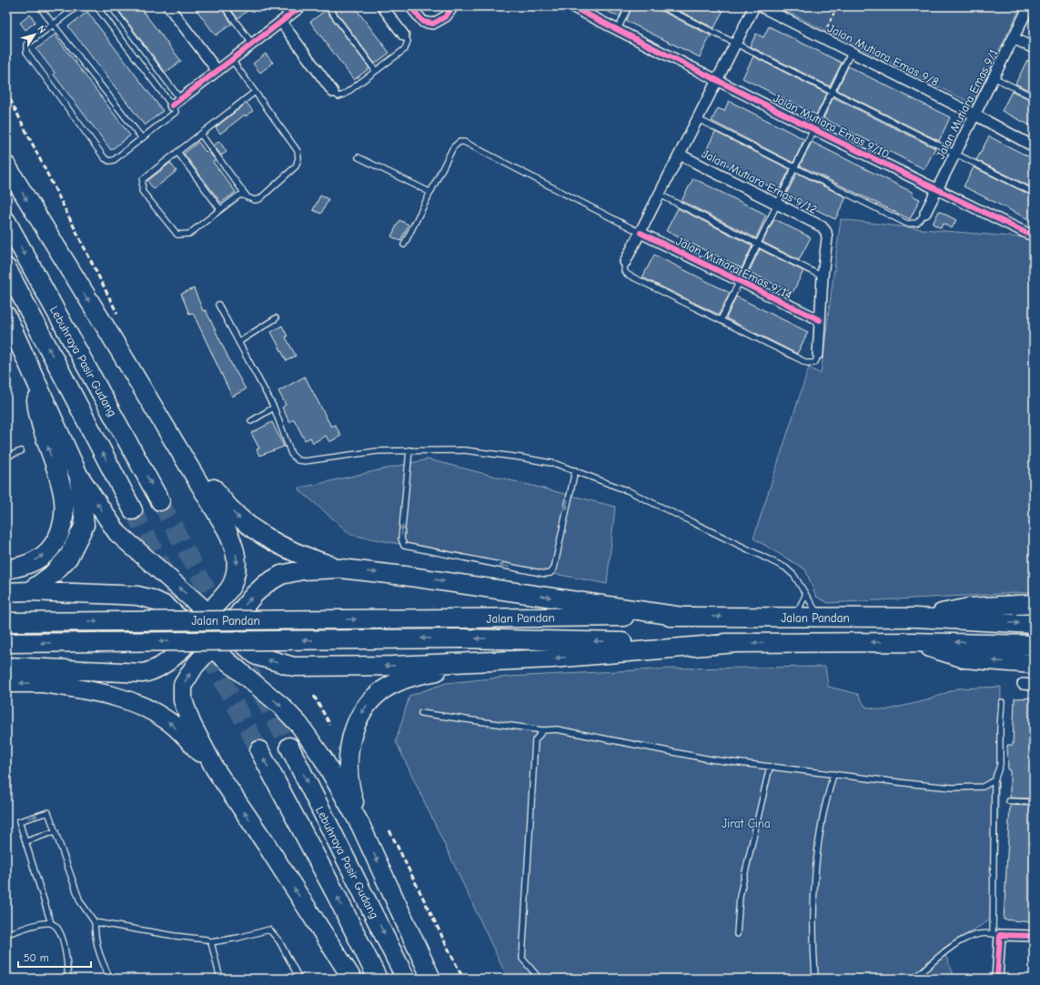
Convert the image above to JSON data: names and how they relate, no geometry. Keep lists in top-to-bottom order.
{
  "streets": {
    "highway": ["Lebuhraya Pasir Gudang", "Jalan Pandan"],
    "street": [
      "Jalan Mutiara Emas 9/8",
      "Jalan Mutiara Emas 9/1",
      "Jalan Mutiara Emas 9/10",
      "Jalan Mutiara Emas 9/12",
      "Jalan Mutiara Emas 9/14"
    ]
  },
  "crossings": [
    ["Jalan Mutiara Emas 9/8", "Jalan Mutiara Emas 9/1"],
    ["Jalan Mutiara Emas 9/1", "Jalan Mutiara Emas 9/10"]
  ],
  "parks": ["Jirat Cina"],
  "scale_bar": "50 m",
  "north": "top right"
}
